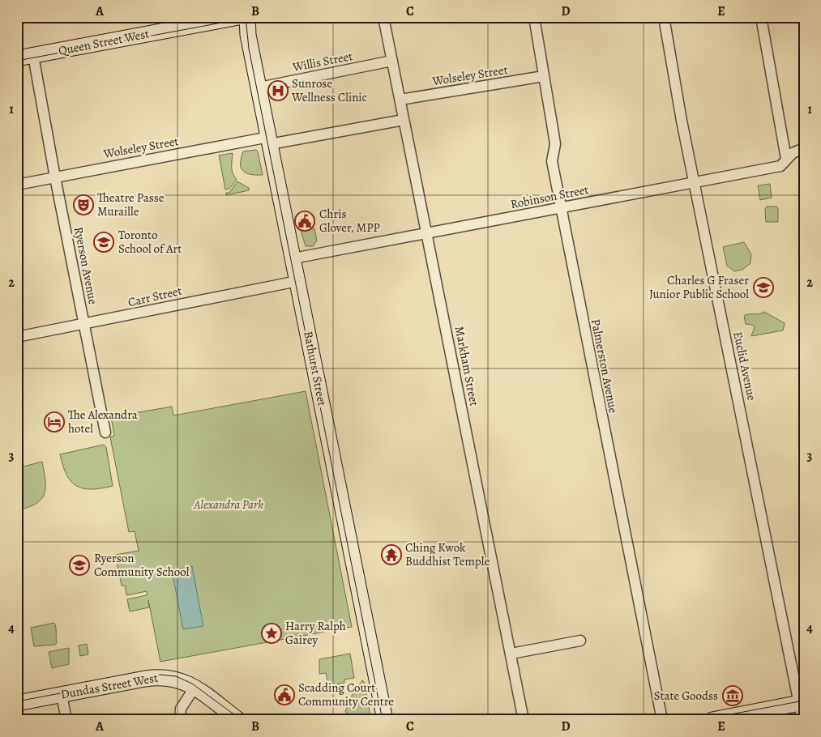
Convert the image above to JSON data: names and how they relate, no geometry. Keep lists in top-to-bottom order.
{
  "streets": {
    "main road": ["Queen Street West", "Bathurst Street", "Dundas Street West"],
    "street": [
      "Willis Street",
      "Wolseley Street",
      "Robinson Street",
      "Ryerson Avenue",
      "Carr Street",
      "Markham Street",
      "Palmerston Avenue",
      "Euclid Avenue"
    ]
  },
  "crossings": [
    ["Queen Street West", "Ryerson Avenue"],
    ["Willis Street", "Markham Street"],
    ["Willis Street", "Bathurst Street"],
    ["Wolseley Street", "Ryerson Avenue"],
    ["Wolseley Street", "Markham Street"],
    ["Wolseley Street", "Palmerston Avenue"],
    ["Wolseley Street", "Bathurst Street"],
    ["Robinson Street", "Markham Street"],
    ["Robinson Street", "Palmerston Avenue"],
    ["Robinson Street", "Euclid Avenue"],
    ["Robinson Street", "Bathurst Street"],
    ["Ryerson Avenue", "Carr Street"],
    ["Carr Street", "Bathurst Street"]
  ],
  "parks": ["Alexandra Park"],
  "places": {
    "hospital": ["Sunrose Wellness Clinic"],
    "theatre": ["Theatre Passe Muraille"],
    "public building": ["Chris Glover, MPP", "Scadding Court Community Centre"],
    "school or university": ["Toronto School of Art", "Charles G Fraser Junior Public School", "Ryerson Community School"],
    "hotel": ["The Alexandra hotel"],
    "temple": ["Ching Kwok Buddhist Temple"],
    "place": ["Harry Ralph Gairey"],
    "museum": ["State Goodss"]
  },
  "grid": {
    "columns": [
      "A",
      "B",
      "C",
      "D",
      "E"
    ],
    "rows": [
      "1",
      "2",
      "3",
      "4"
    ]
  }
}
